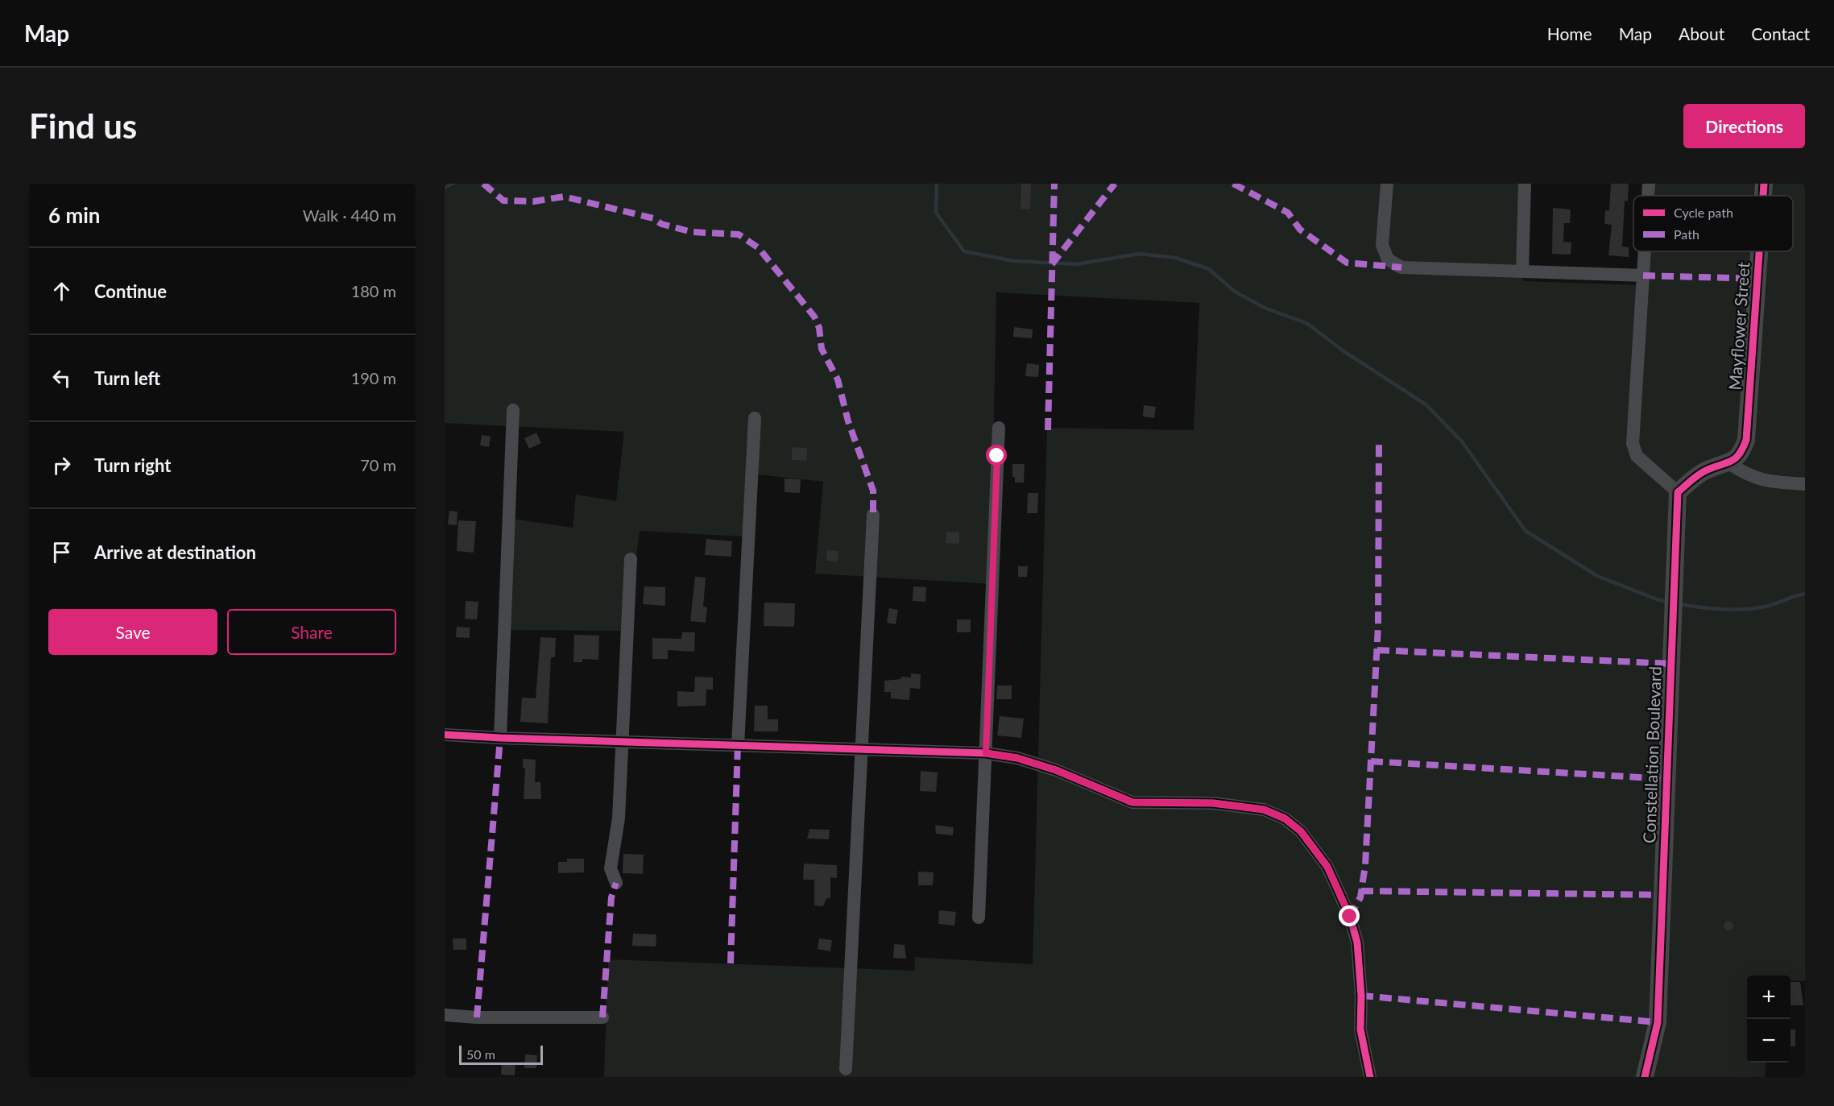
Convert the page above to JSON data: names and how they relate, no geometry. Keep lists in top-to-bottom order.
{
  "streets": {
    "street": ["Mayflower Street", "Constellation Boulevard"]
  },
  "legend": ["Cycle path", "Path"],
  "scale_bar": "50 m",
  "page": {
    "header": "Map",
    "nav": [
      "Home",
      "Map",
      "About",
      "Contact"
    ],
    "buttons": [
      "Directions",
      ["Save", "Share"]
    ],
    "title": "Find us",
    "heading": ["6 min", "Walk · 440 m"],
    "list": [
      ["Continue", "180 m"],
      ["Turn left", "190 m"],
      ["Turn right", "70 m"],
      "Arrive at destination"
    ],
    "map_buttons": ["+", "−"],
    "scale": "50 m"
  }
}
